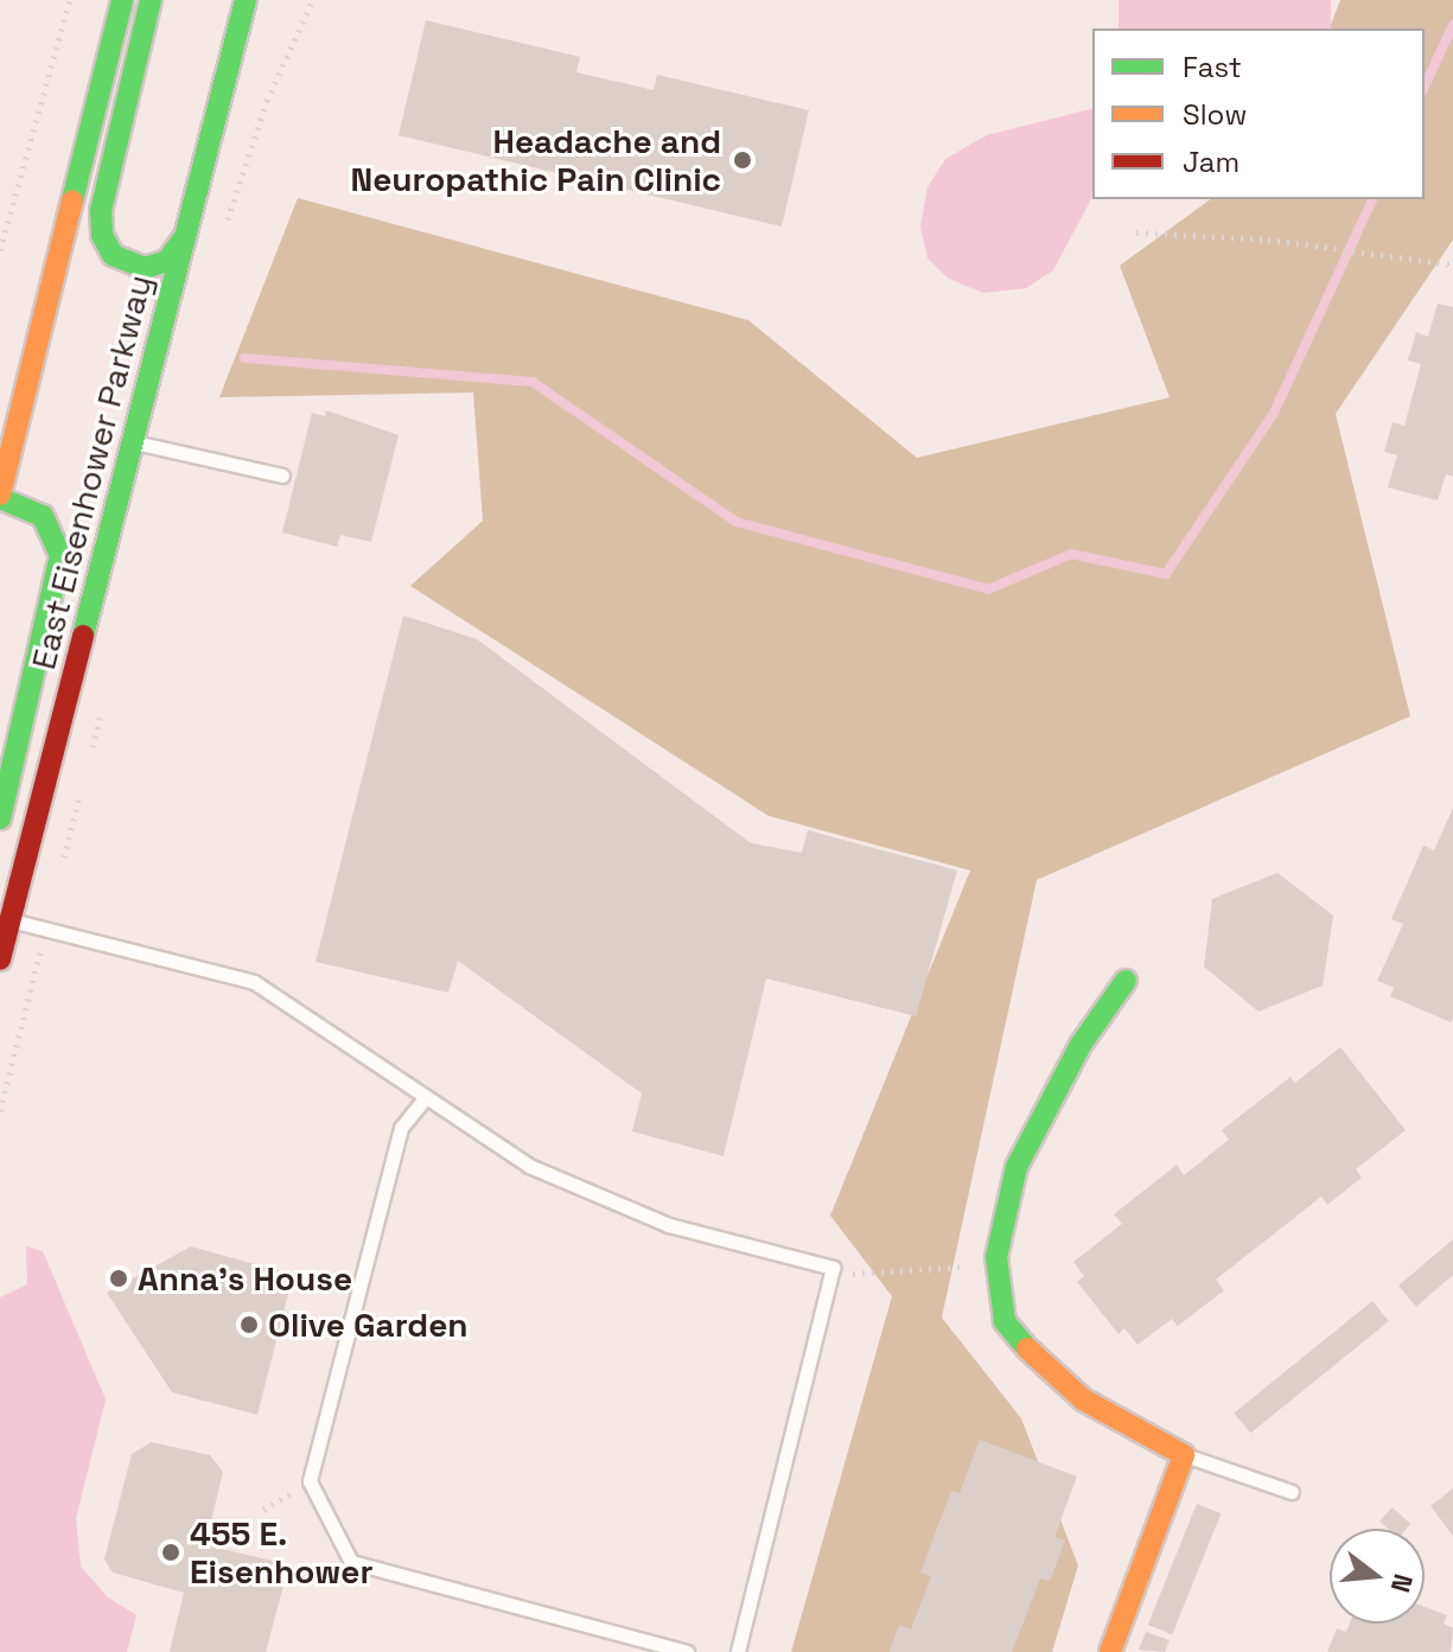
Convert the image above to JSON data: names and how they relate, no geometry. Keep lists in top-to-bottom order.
{
  "streets": {
    "main road": ["East Eisenhower Parkway"]
  },
  "places": [
    "Headache and Neuropathic Pain Clinic",
    "Anna's House",
    "Olive Garden",
    "455 E. Eisenhower"
  ],
  "legend": ["Fast", "Slow", "Jam"],
  "north": "right"
}
